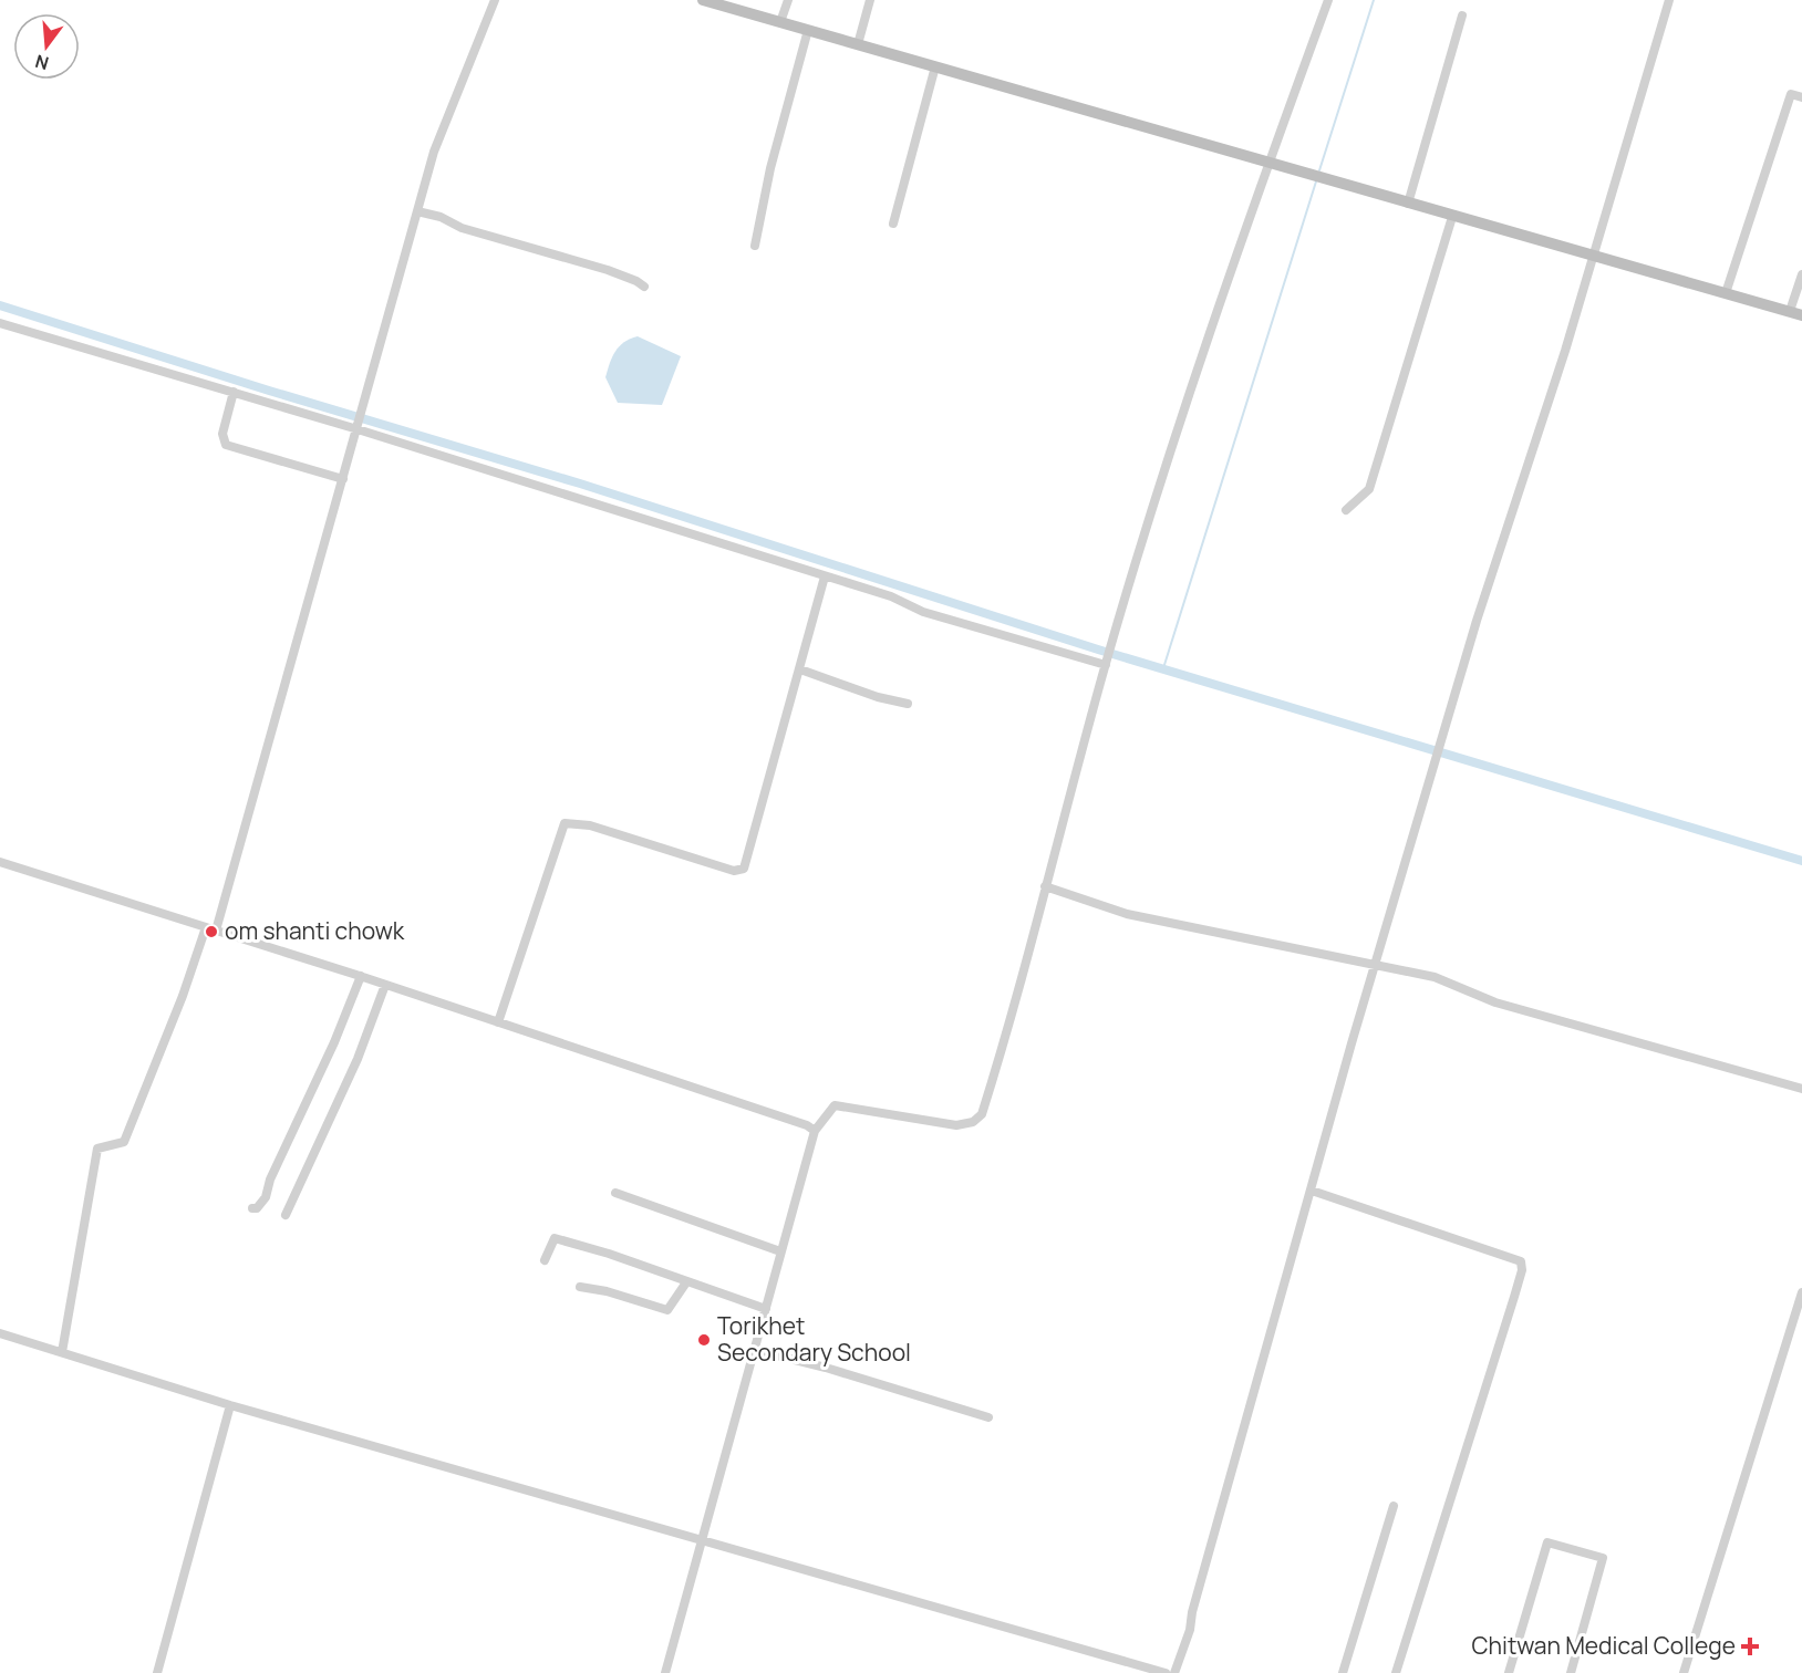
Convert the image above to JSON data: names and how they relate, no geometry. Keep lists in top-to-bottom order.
{
  "places": {
    "other": ["om shanti chowk", "Torikhet Secondary School"],
    "health": ["Chitwan Medical College"]
  },
  "north": "bottom"
}
